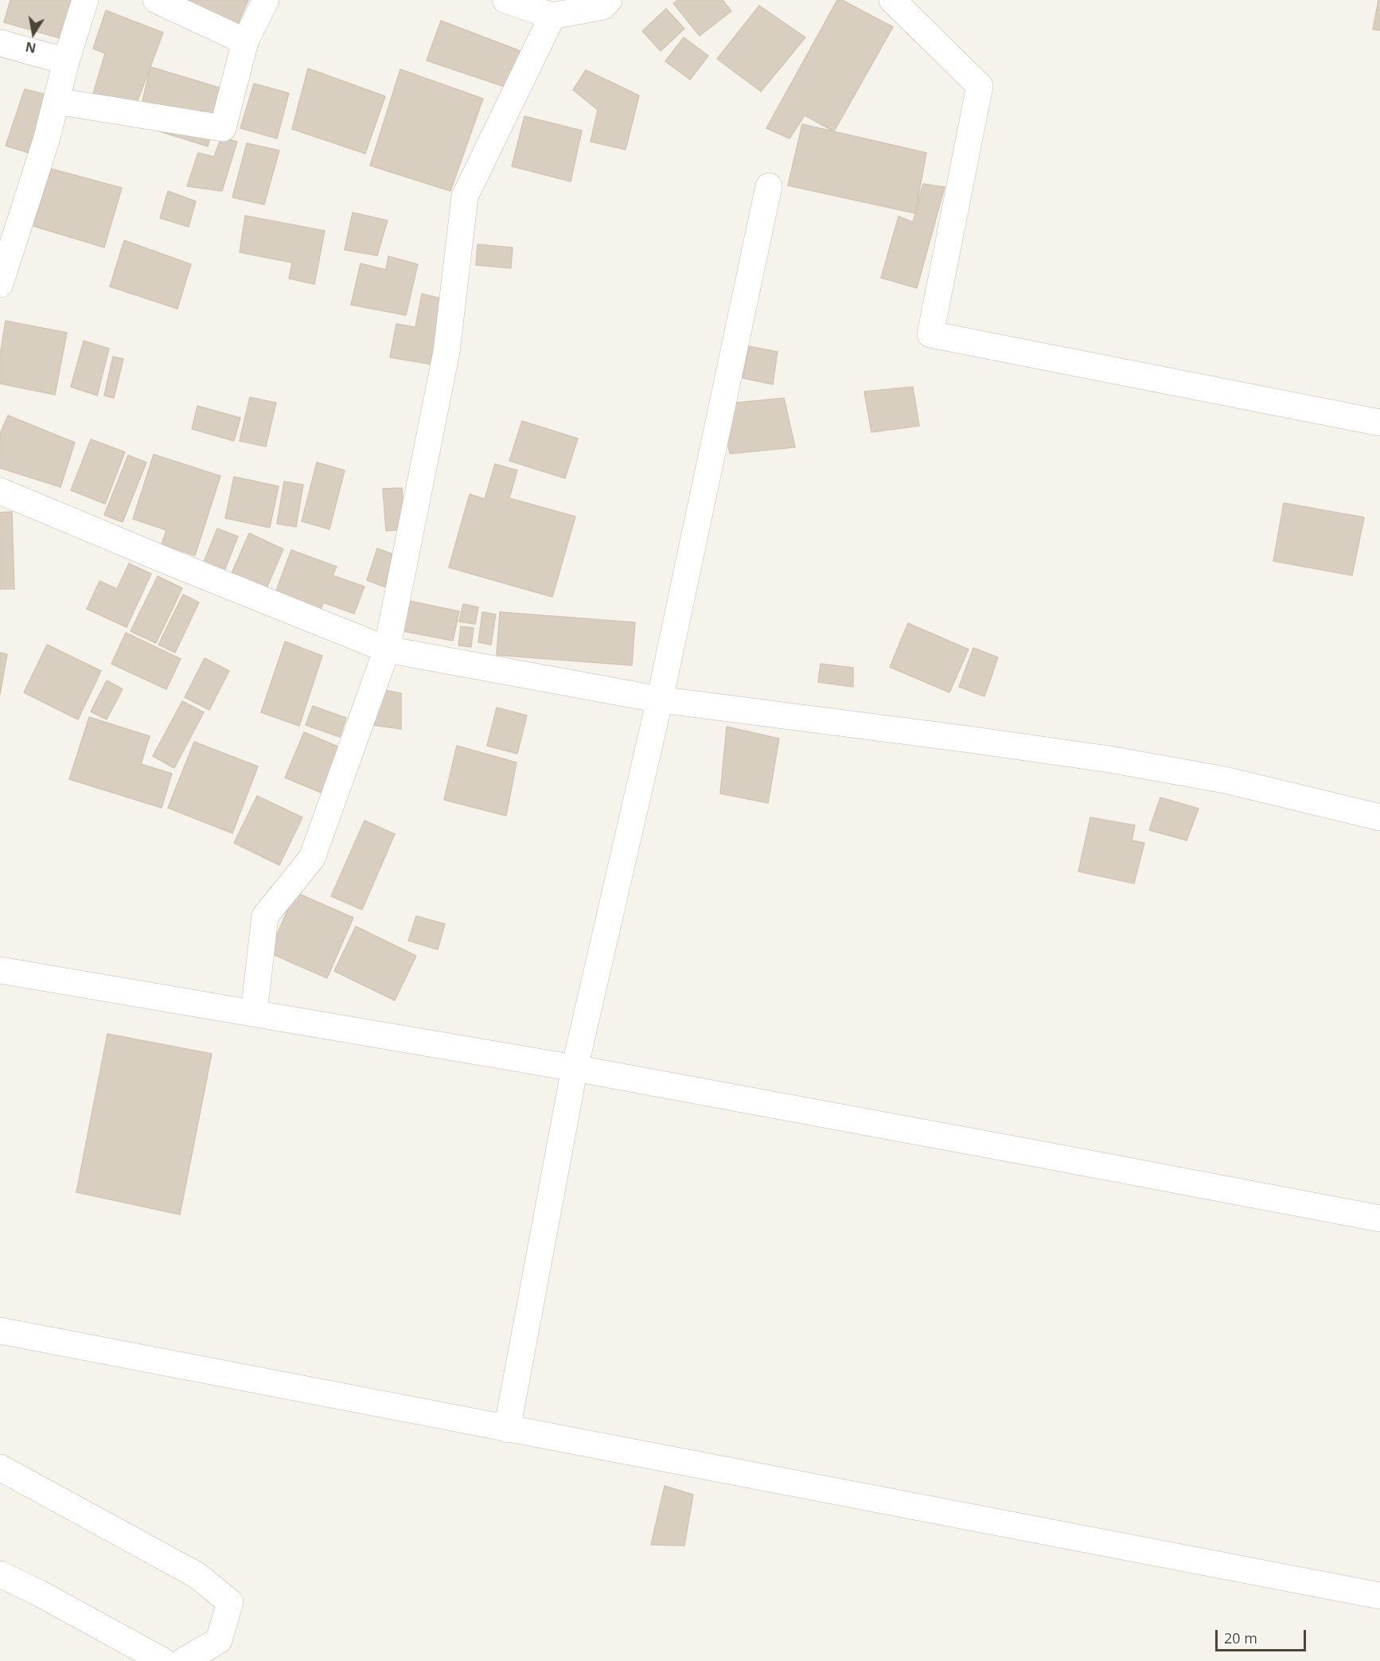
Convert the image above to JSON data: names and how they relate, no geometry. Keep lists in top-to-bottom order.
{
  "scale_bar": "20 m",
  "north": "bottom"
}
